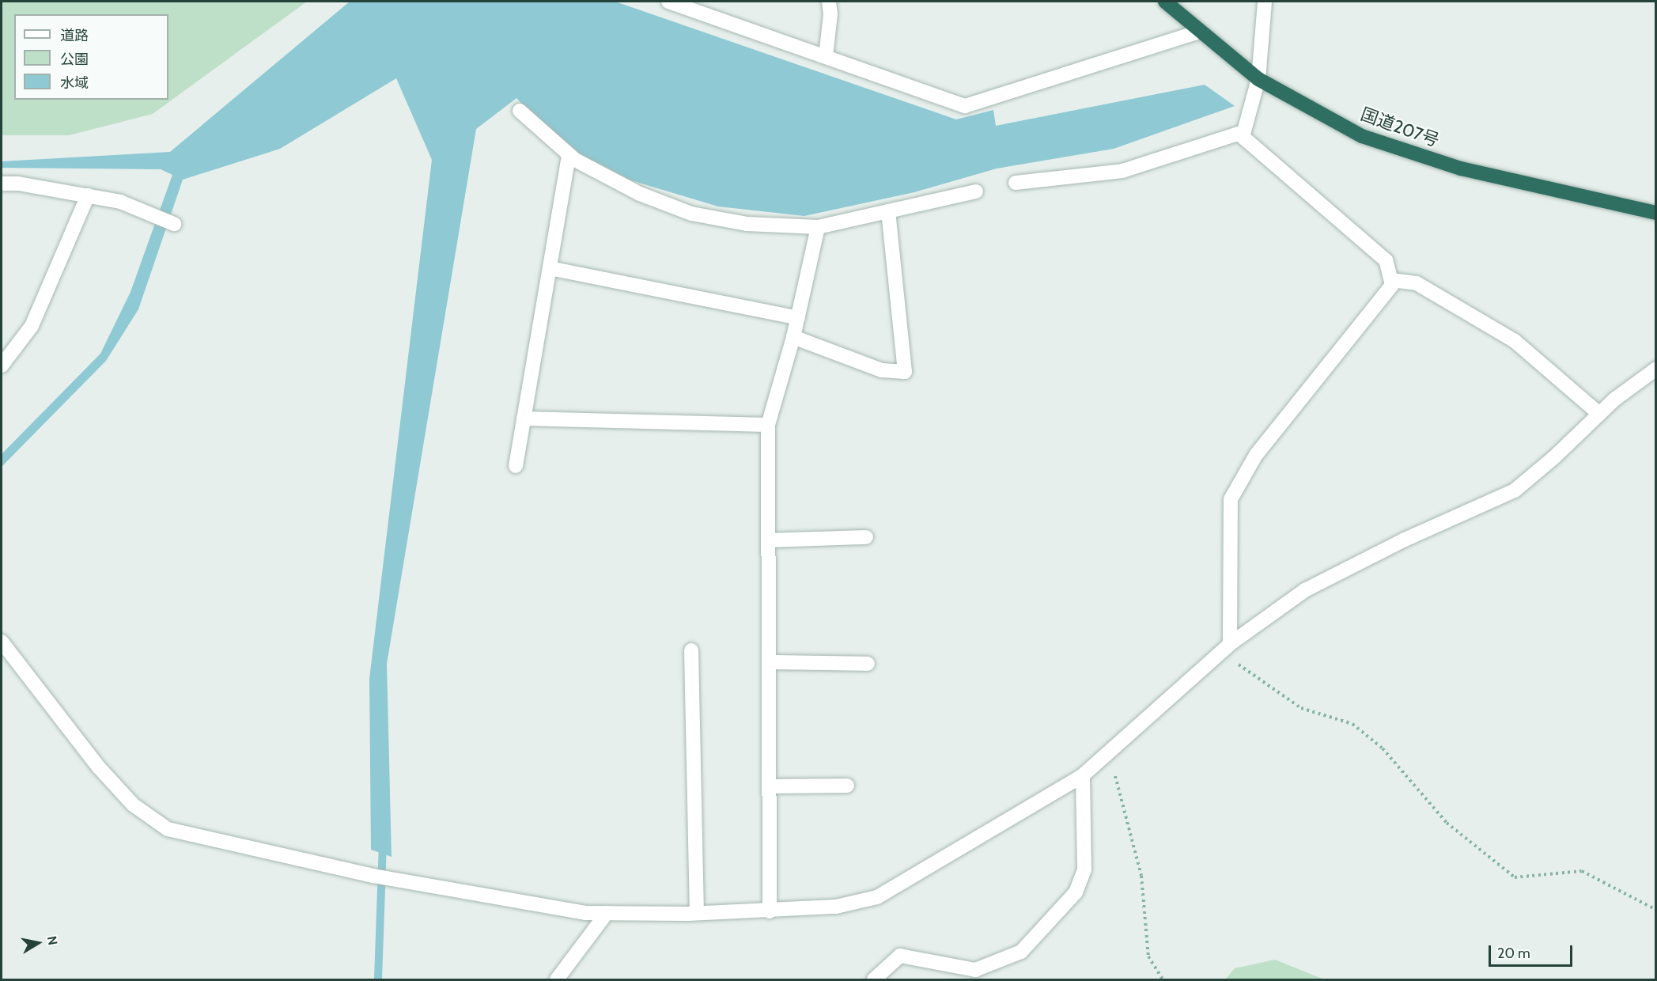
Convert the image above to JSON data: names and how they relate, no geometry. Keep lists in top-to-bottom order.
{
  "streets": {
    "highway": ["国道207号"]
  },
  "legend": ["道路", "公園", "水域"],
  "scale_bar": "20 m",
  "north": "right"
}
